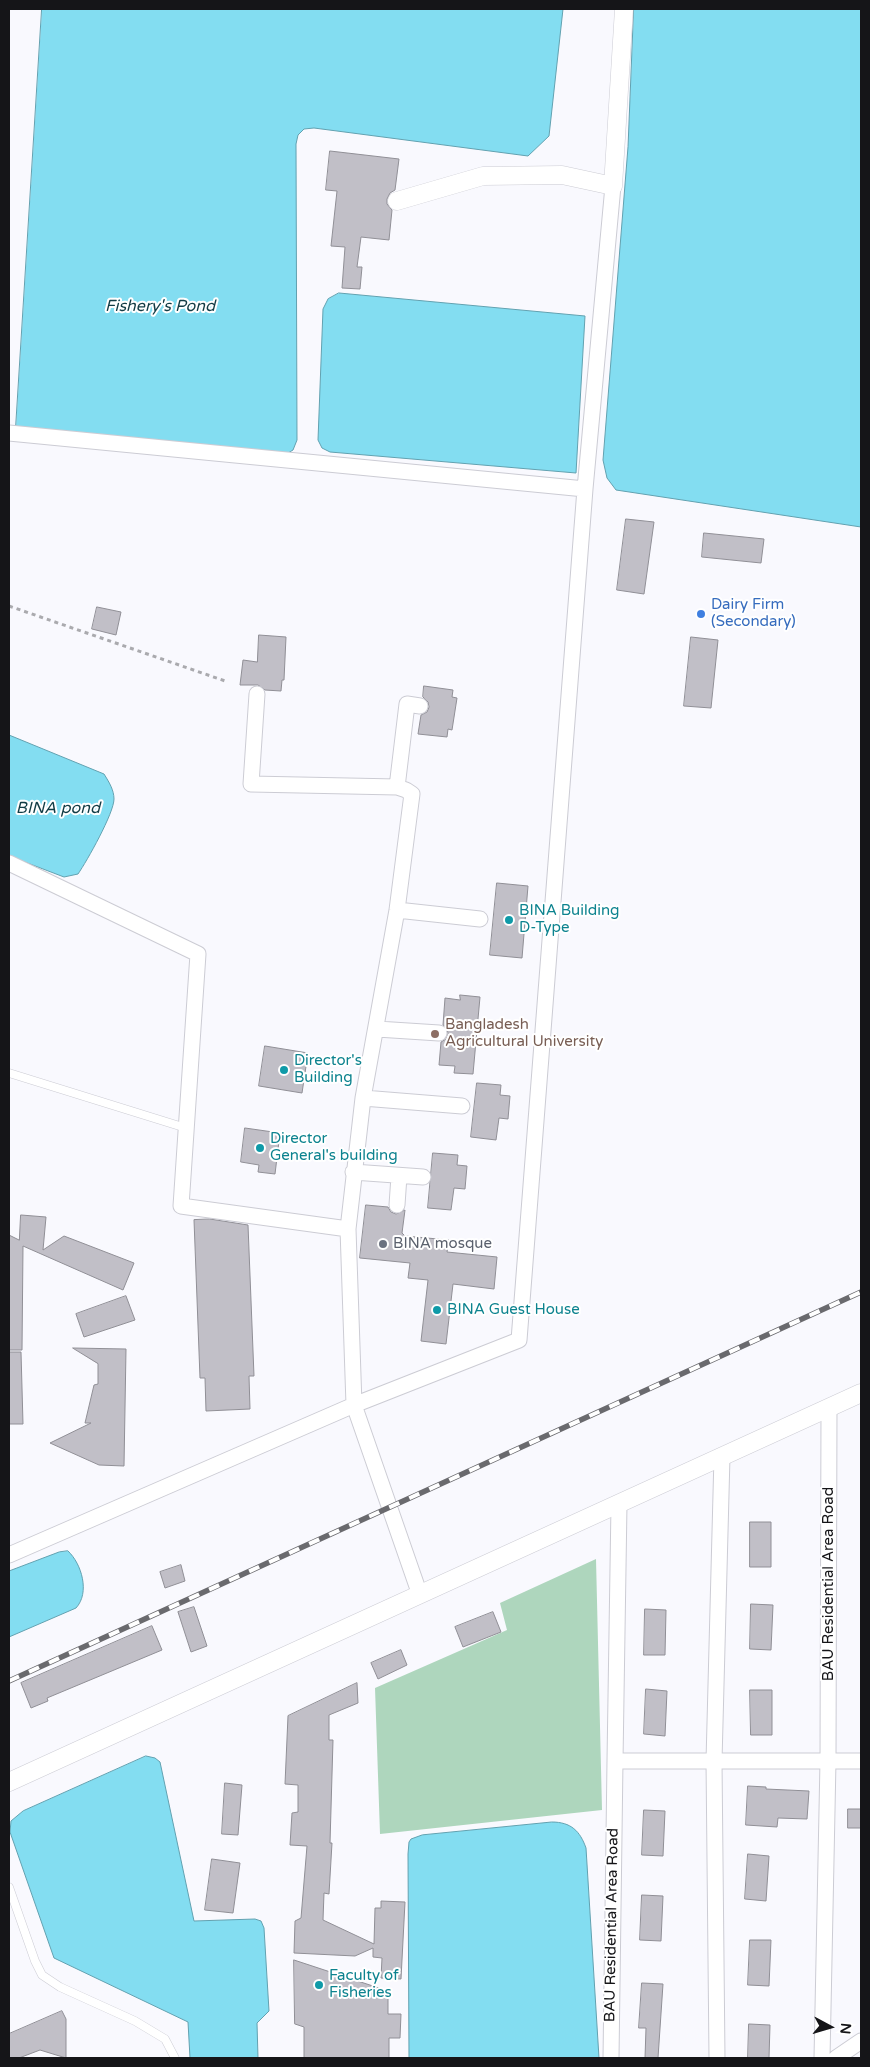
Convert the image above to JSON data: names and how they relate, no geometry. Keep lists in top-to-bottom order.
{
  "streets": {
    "street": ["BAU Residential Area Road"]
  },
  "water": ["Fishery's Pond", "BINA pond"],
  "places": [
    "Dairy Firm (Secondary)",
    "BINA Building D-Type",
    "Bangladesh Agricultural University",
    "Director's Building",
    "Director General's building",
    "BINA mosque",
    "BINA Guest House",
    "Faculty of Fisheries"
  ],
  "north": "right"
}
